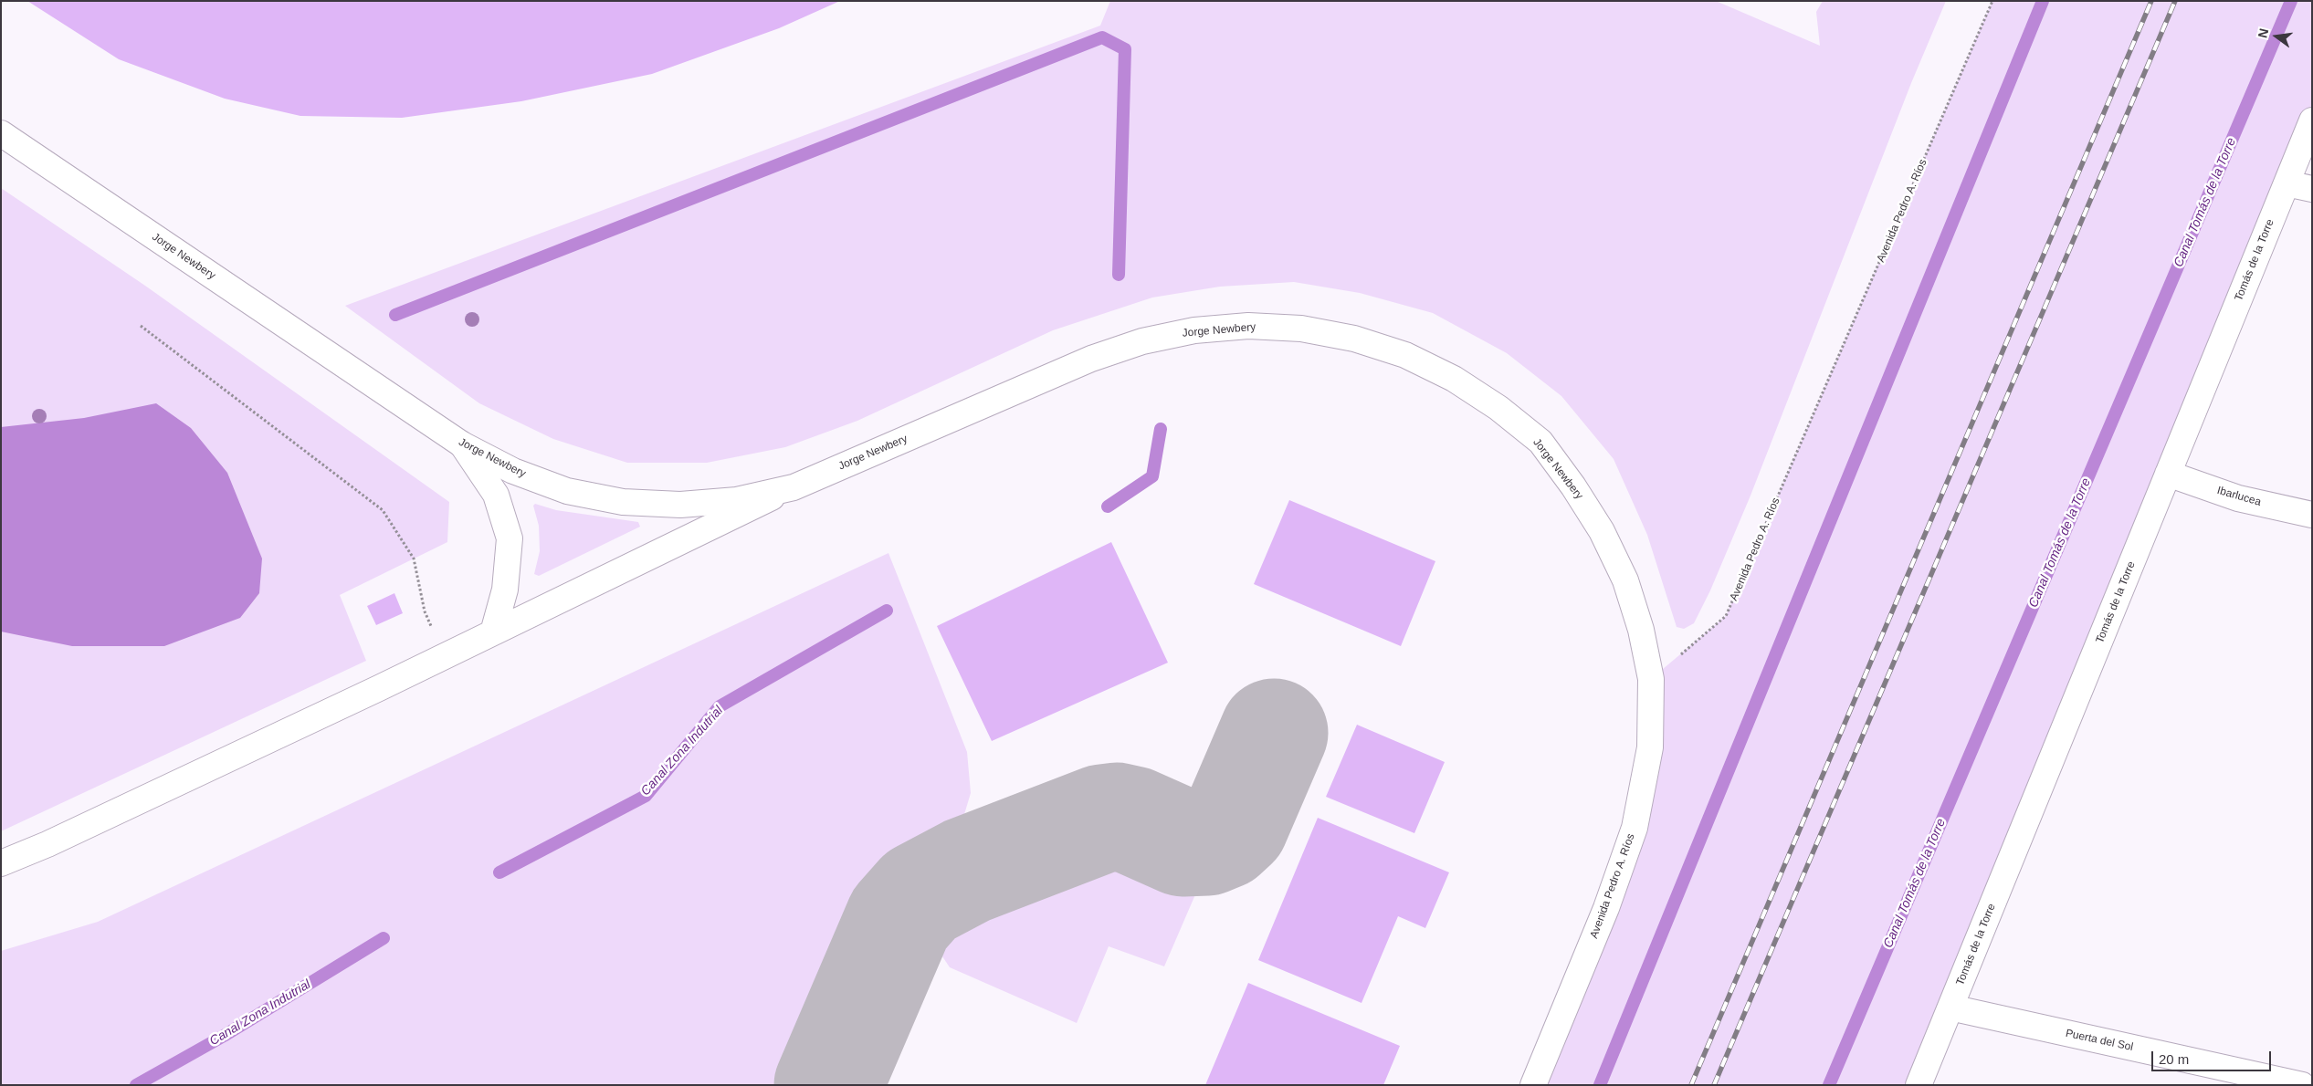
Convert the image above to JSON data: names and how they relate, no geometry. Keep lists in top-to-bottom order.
{
  "streets": {
    "main road": [
      "Avenida Pedro A. Ríos",
      "Jorge Newbery",
      "Tomás de la Torre",
      "Ibarlucea",
      "Puerta del Sol"
    ]
  },
  "crossings": [
    ["Avenida Pedro A. Ríos", "Jorge Newbery"],
    ["Tomás de la Torre", "Ibarlucea"],
    ["Tomás de la Torre", "Puerta del Sol"]
  ],
  "water": ["Canal Tomás de la Torre", "Canal Zona Indutrial"],
  "scale_bar": "20 m",
  "north": "left"
}
